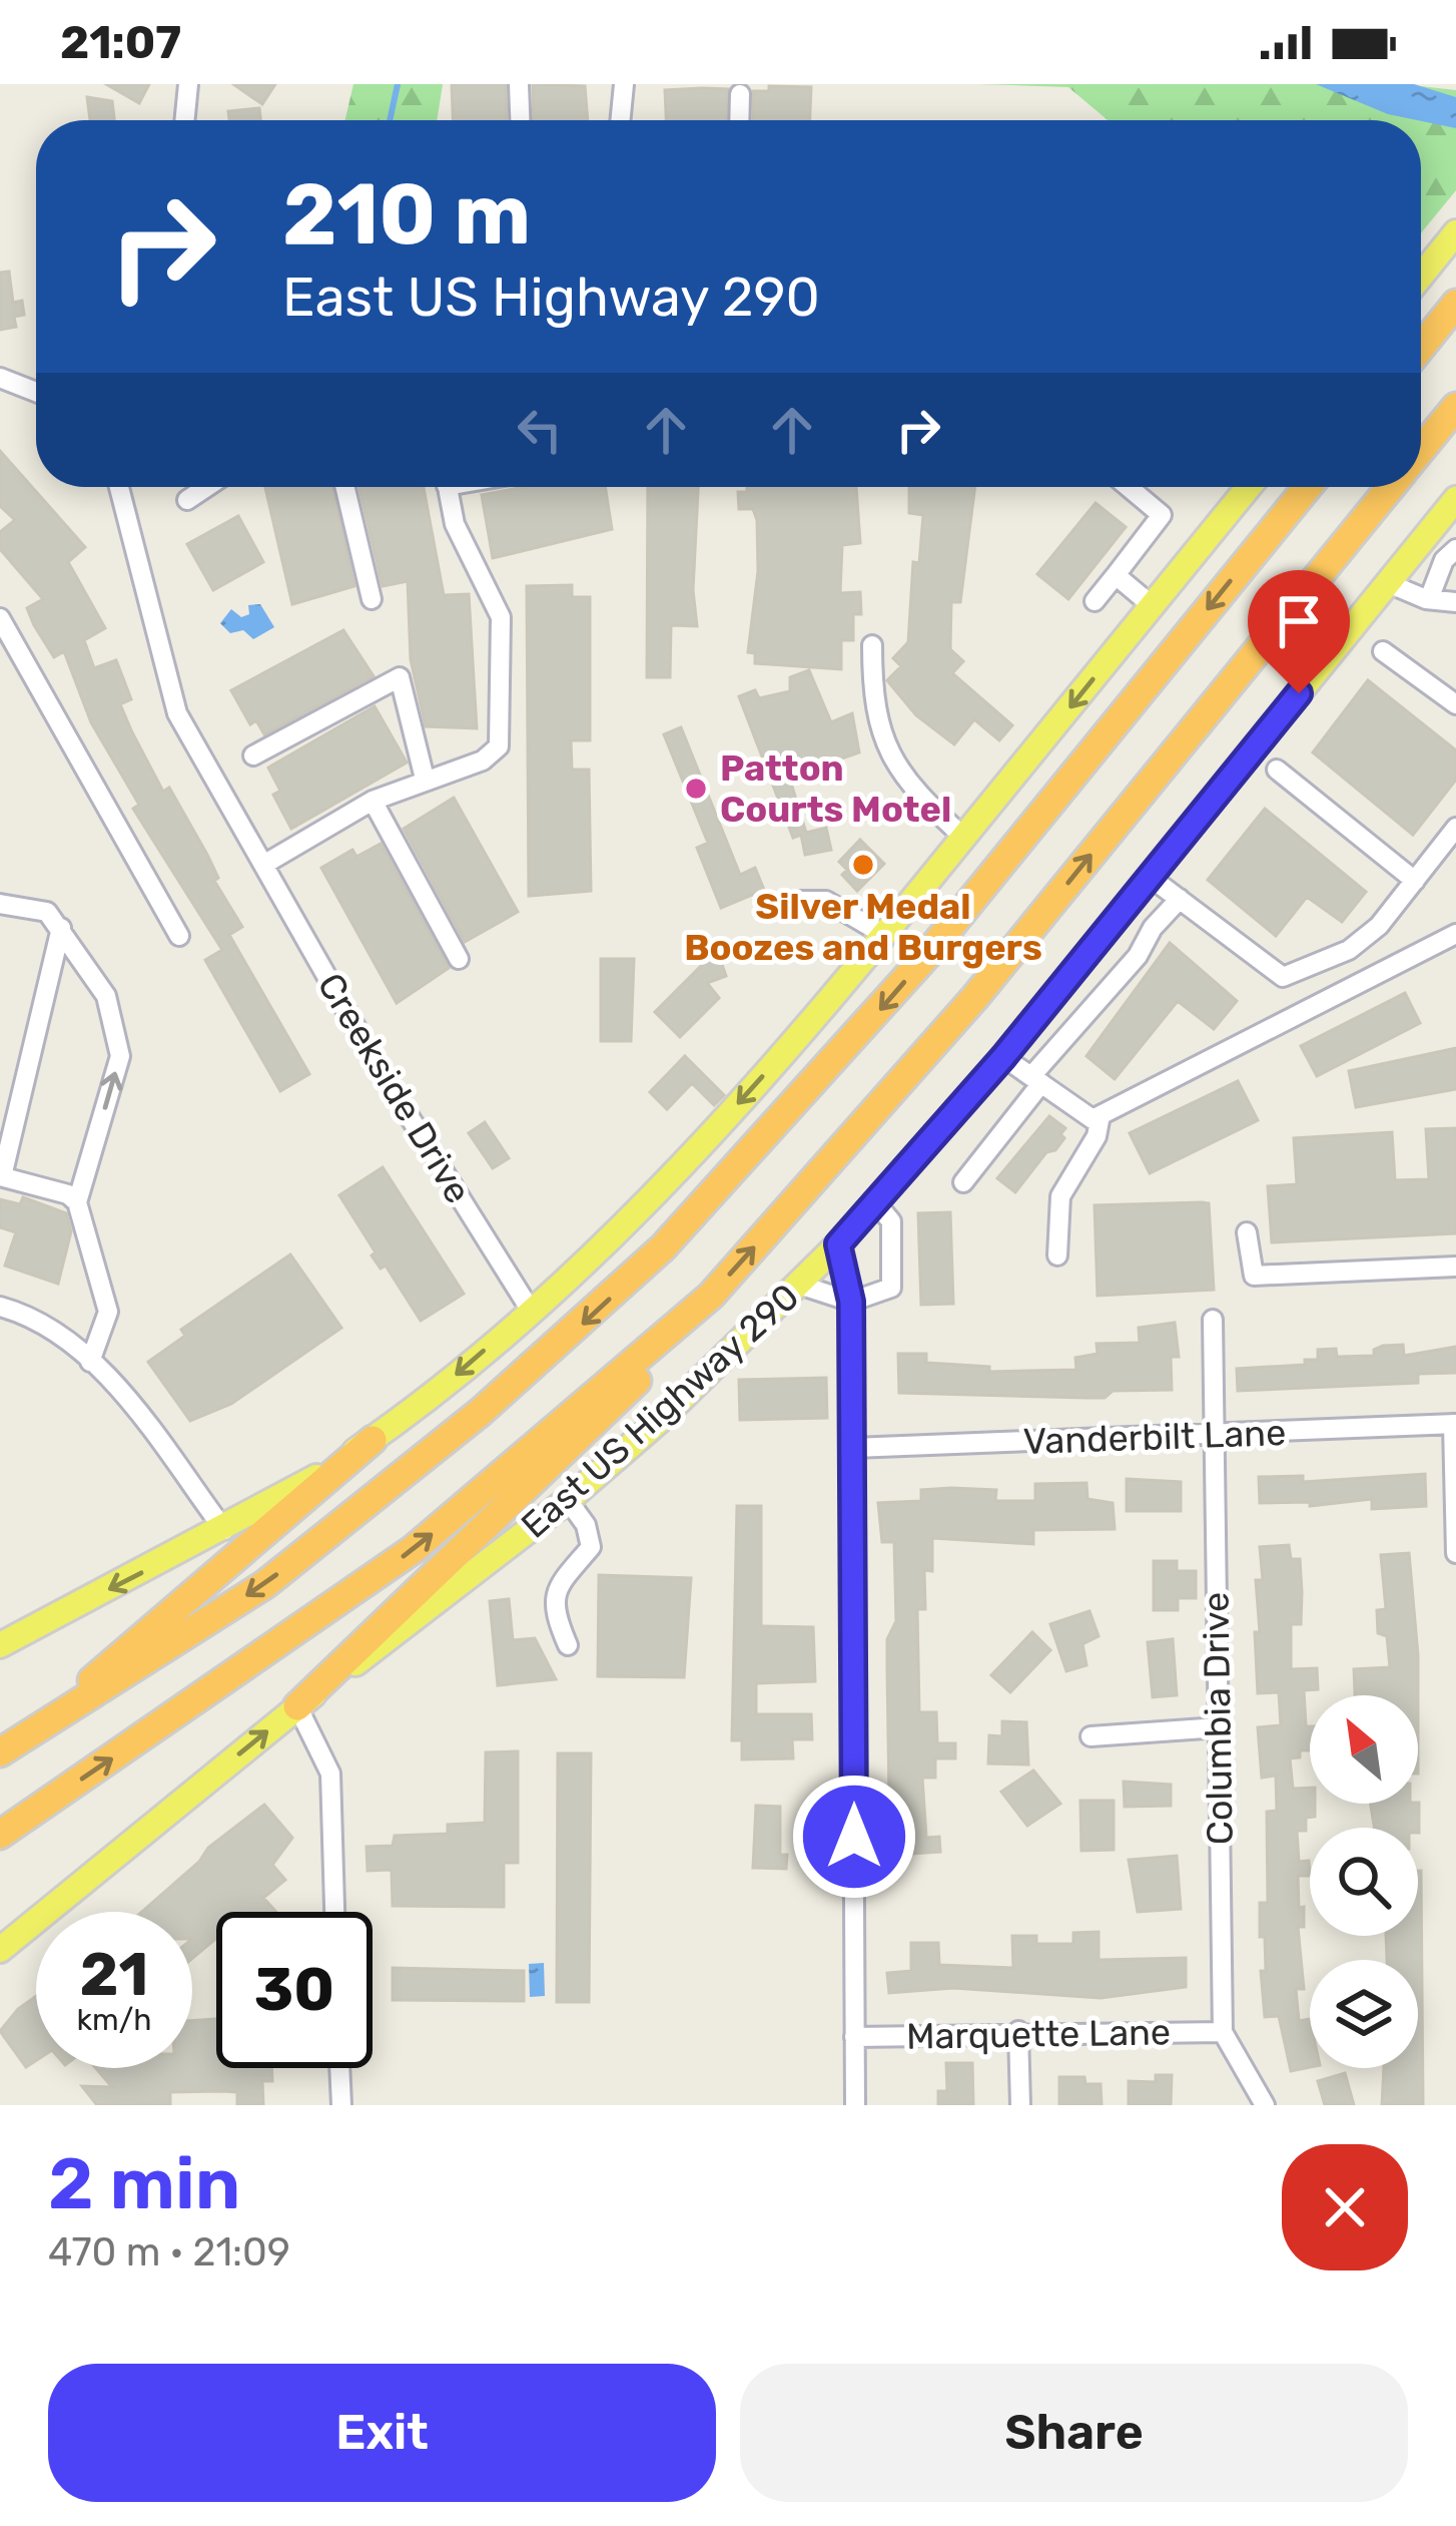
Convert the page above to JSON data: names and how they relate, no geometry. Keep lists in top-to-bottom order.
{
  "streets": {
    "main road": ["East US Highway 290"],
    "street": [
      "Creekside Drive",
      "Vanderbilt Lane",
      "Columbia Drive",
      "Marquette Lane"
    ]
  },
  "crossings": [
    ["Vanderbilt Lane", "Columbia Drive"],
    ["Columbia Drive", "Marquette Lane"]
  ],
  "places": ["Patton Courts Motel", "Silver Medal Boozes and Burgers"],
  "north": "top left",
  "page": {
    "status": "21:07",
    "turn": ["210 m", "East US Highway 290"],
    "speed": "21 km/h",
    "limit": "30",
    "heading": ["2 min", "470 m · 21:09"],
    "buttons": ["Exit", "Share"]
  }
}
